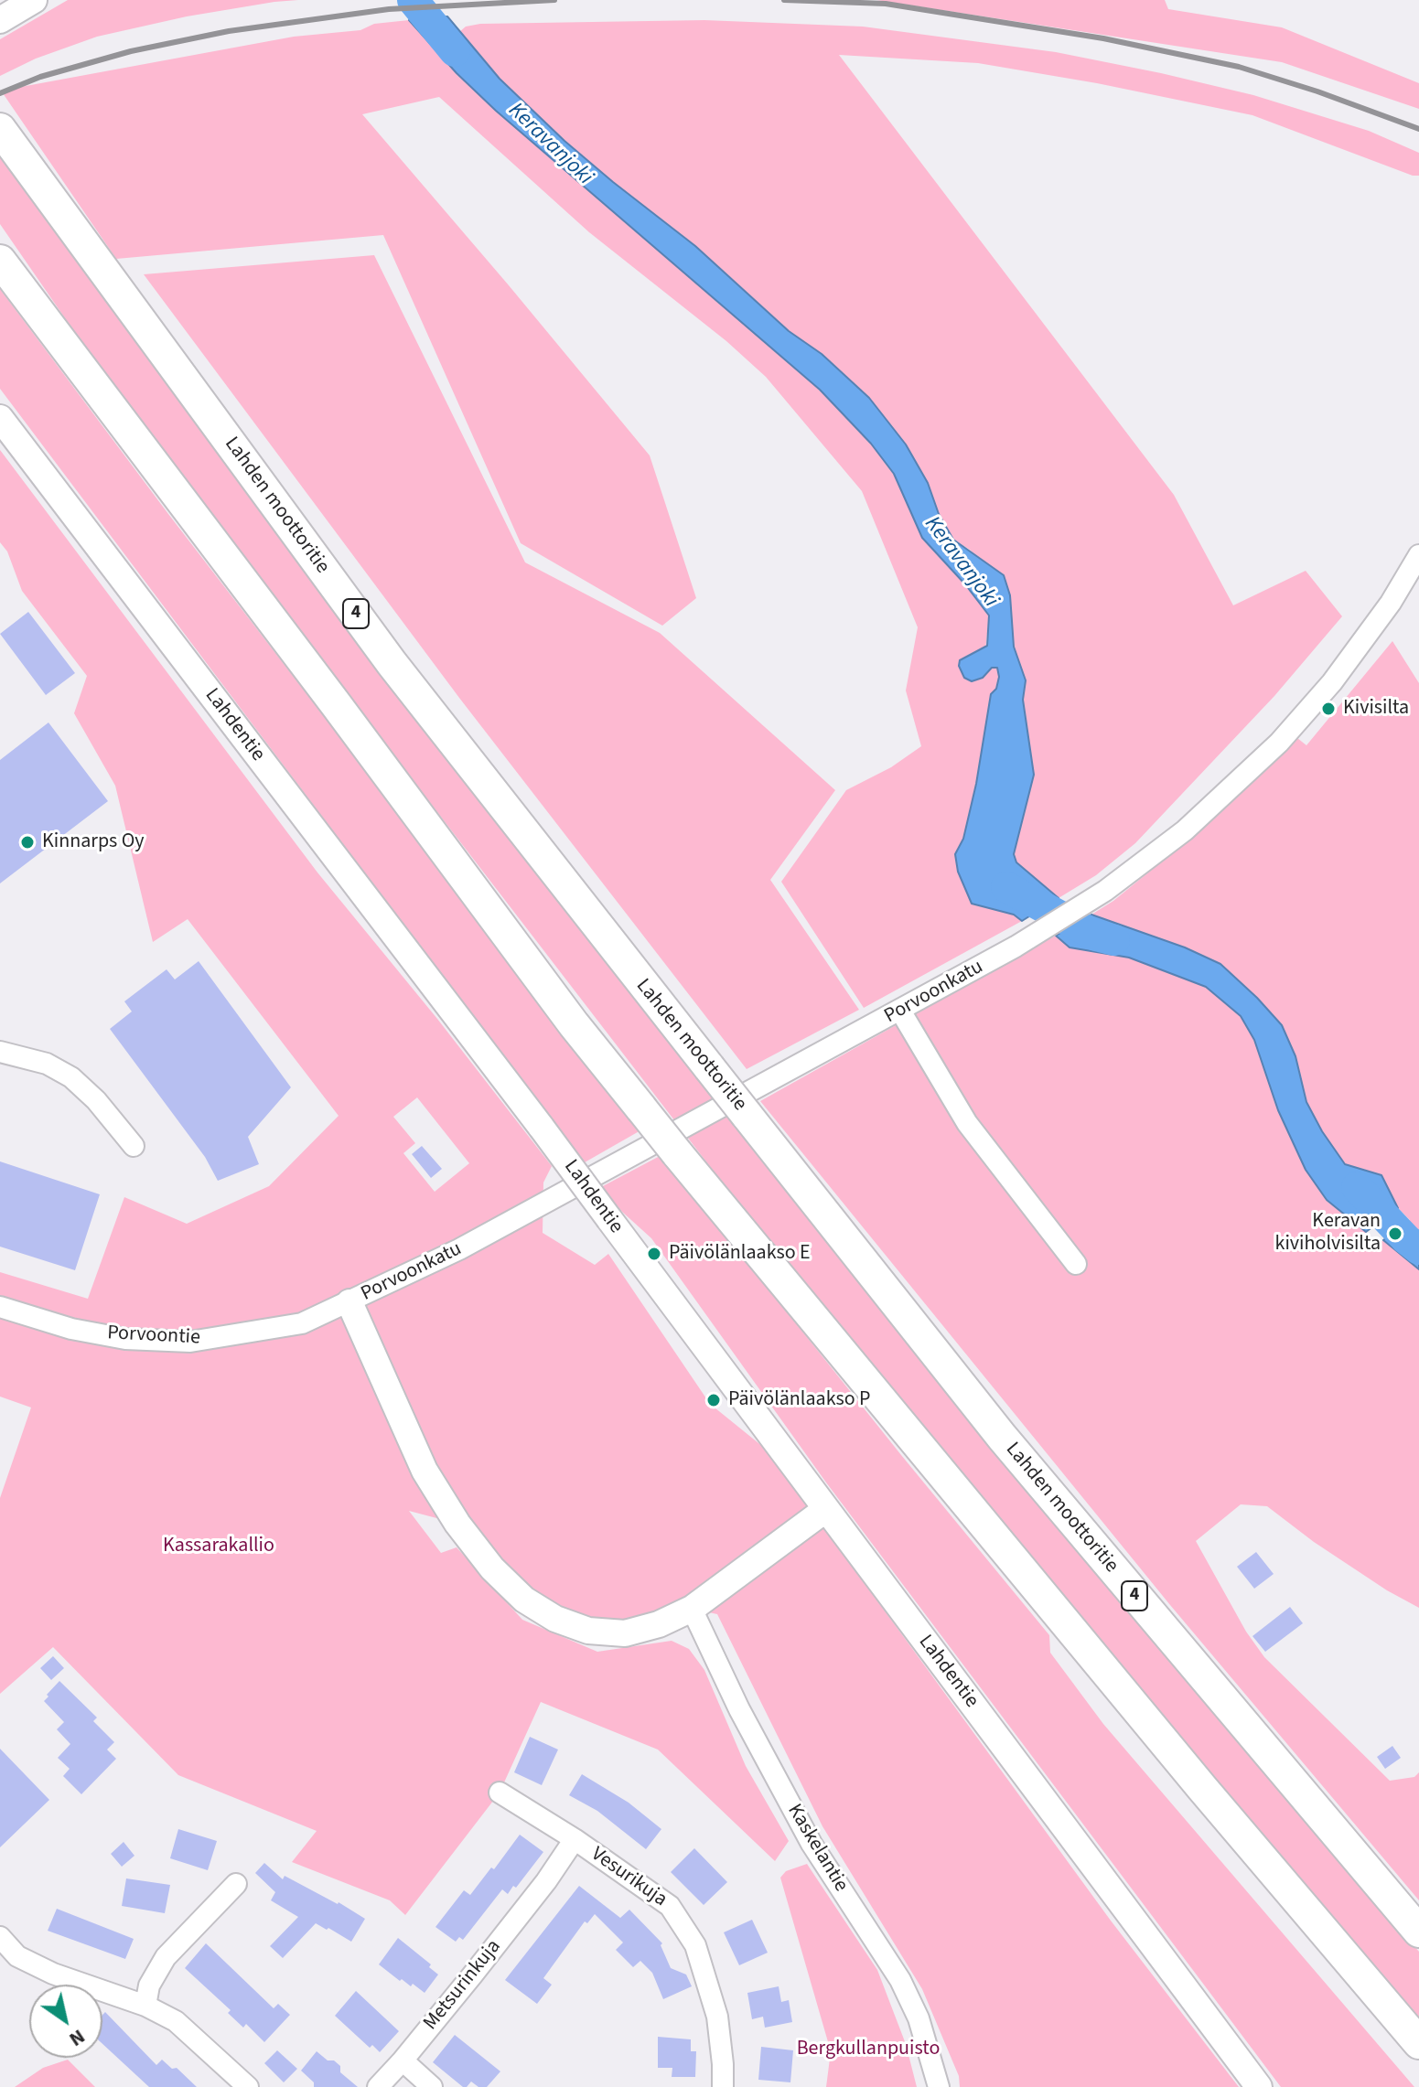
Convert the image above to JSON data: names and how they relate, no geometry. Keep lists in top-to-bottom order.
{
  "streets": {
    "highway": ["Lahden moottoritie", "4"],
    "main road": ["Lahdentie"],
    "street": [
      "Porvoonkatu",
      "Porvoontie",
      "Kaskelantie",
      "Vesurikuja",
      "Metsurinkuja"
    ]
  },
  "crossings": [
    ["Porvoonkatu", "Porvoontie"],
    ["Vesurikuja", "Metsurinkuja"]
  ],
  "water": ["Keravanjoki"],
  "parks": ["Kassarakallio", "Bergkullanpuisto"],
  "places": [
    "Kivisilta",
    "Kinnarps Oy",
    "Keravan kiviholvisilta",
    "Päivölänlaakso E",
    "Päivölänlaakso P"
  ],
  "north": "bottom right"
}
